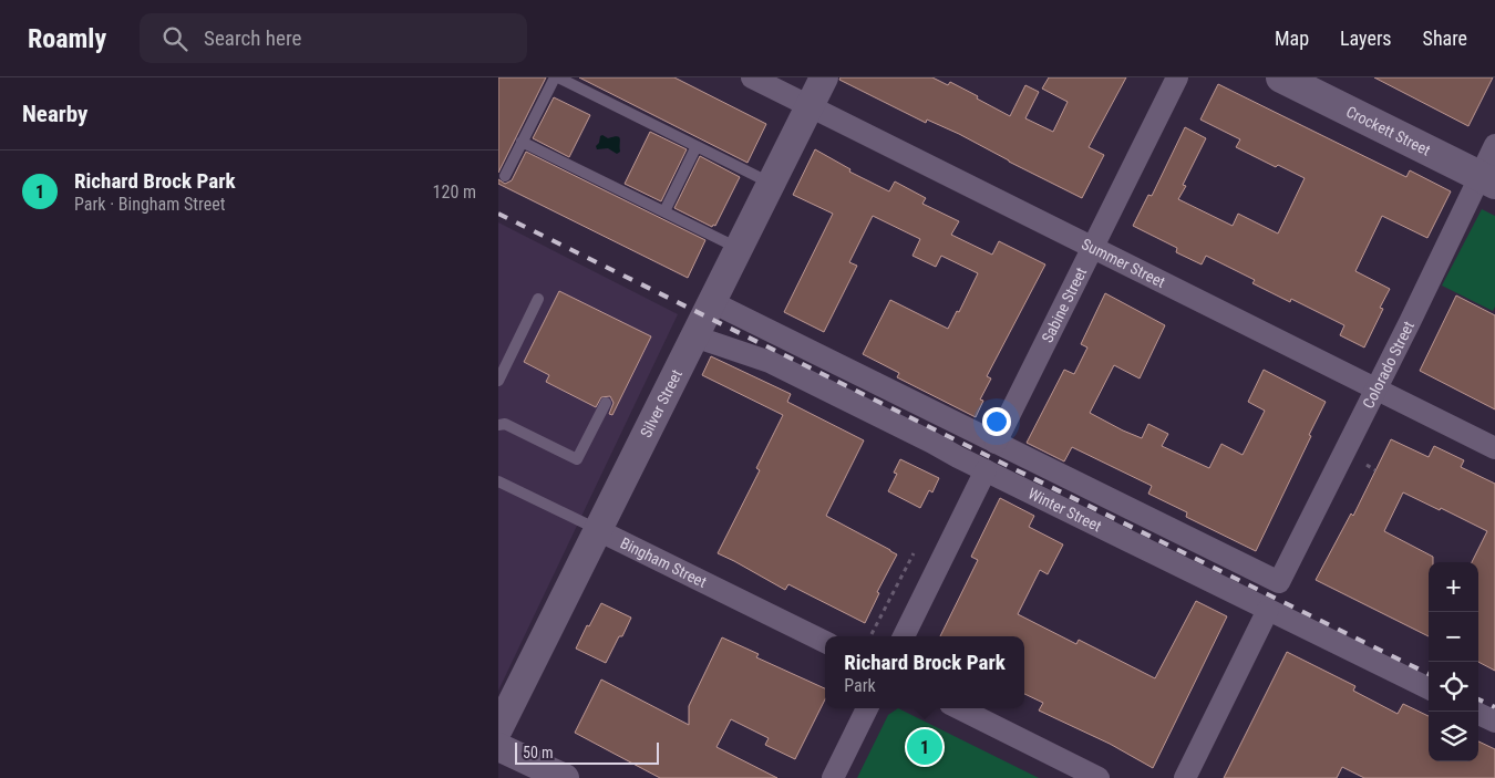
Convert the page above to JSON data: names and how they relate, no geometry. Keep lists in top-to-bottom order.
{
  "streets": {
    "main road": ["Crockett Street"],
    "street": [
      "Summer Street",
      "Sabine Street",
      "Colorado Street",
      "Silver Street",
      "Winter Street",
      "Bingham Street"
    ]
  },
  "crossings": [
    ["Crockett Street", "Colorado Street"],
    ["Summer Street", "Sabine Street"],
    ["Summer Street", "Colorado Street"],
    ["Summer Street", "Silver Street"],
    ["Sabine Street", "Winter Street"],
    ["Colorado Street", "Winter Street"],
    ["Silver Street", "Winter Street"],
    ["Silver Street", "Bingham Street"]
  ],
  "scale_bar": "50 m",
  "page": {
    "header": "Roamly",
    "search": "Search here",
    "nav": ["Map", "Layers", "Share"],
    "heading": "Nearby",
    "list": [
      {
        "mark": "1",
        "name": "Richard Brock Park",
        "note": "Park · Bingham Street",
        "value": "120 m"
      }
    ],
    "map_buttons": ["+", "−"],
    "popup": ["Richard Brock Park", "Park"],
    "pins": "1",
    "scale": "50 m"
  }
}
